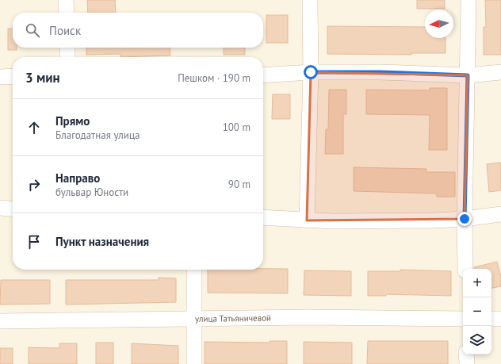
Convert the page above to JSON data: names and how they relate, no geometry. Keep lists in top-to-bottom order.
{
  "streets": {
    "street": ["улица Татьяничевой"]
  },
  "north": "left",
  "page": {
    "search": "Поиск",
    "heading": ["3 мин", "Пешком · 190 m"],
    "list": [
      ["Прямо", "Благодатная улица", "100 m"],
      ["Направо", "бульвар Юности", "90 m"],
      "Пункт назначения"
    ],
    "map_buttons": ["+", "−"]
  }
}
